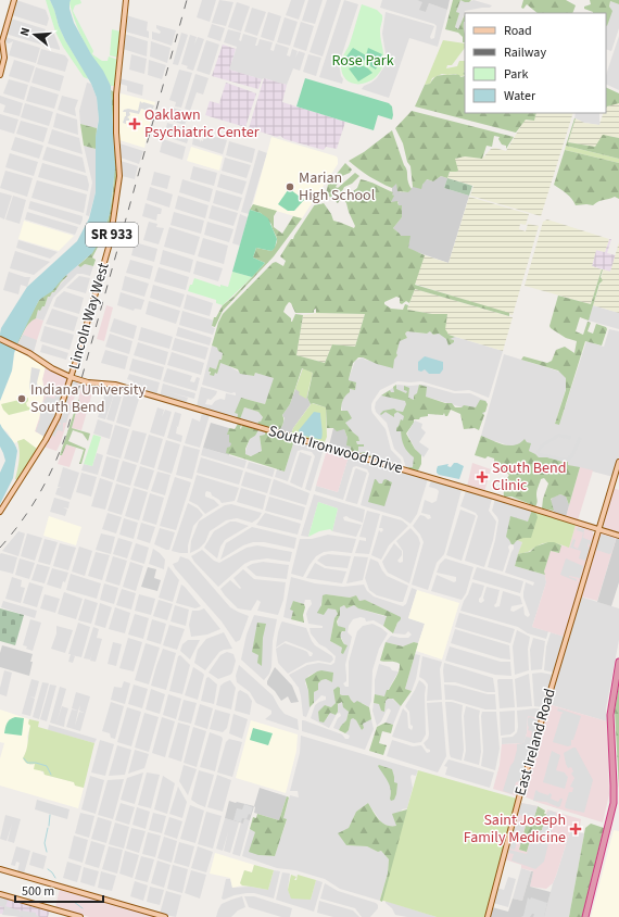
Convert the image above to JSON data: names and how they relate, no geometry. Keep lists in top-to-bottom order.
{
  "streets": {
    "main road": [
      "SR 933",
      "Lincoln Way West",
      "South Ironwood Drive",
      "East Ireland Road"
    ]
  },
  "crossings": [
    ["Lincoln Way West", "South Ironwood Drive"],
    ["South Ironwood Drive", "East Ireland Road"]
  ],
  "parks": ["Rose Park"],
  "places": {
    "health": ["Oaklawn Psychiatric Center", "South Bend Clinic", "Saint Joseph Family Medicine"],
    "other": ["Marian High School", "Indiana University South Bend"]
  },
  "legend": [
    "Road",
    "Railway",
    "Park",
    "Water"
  ],
  "scale_bar": "500 m",
  "north": "left"
}
